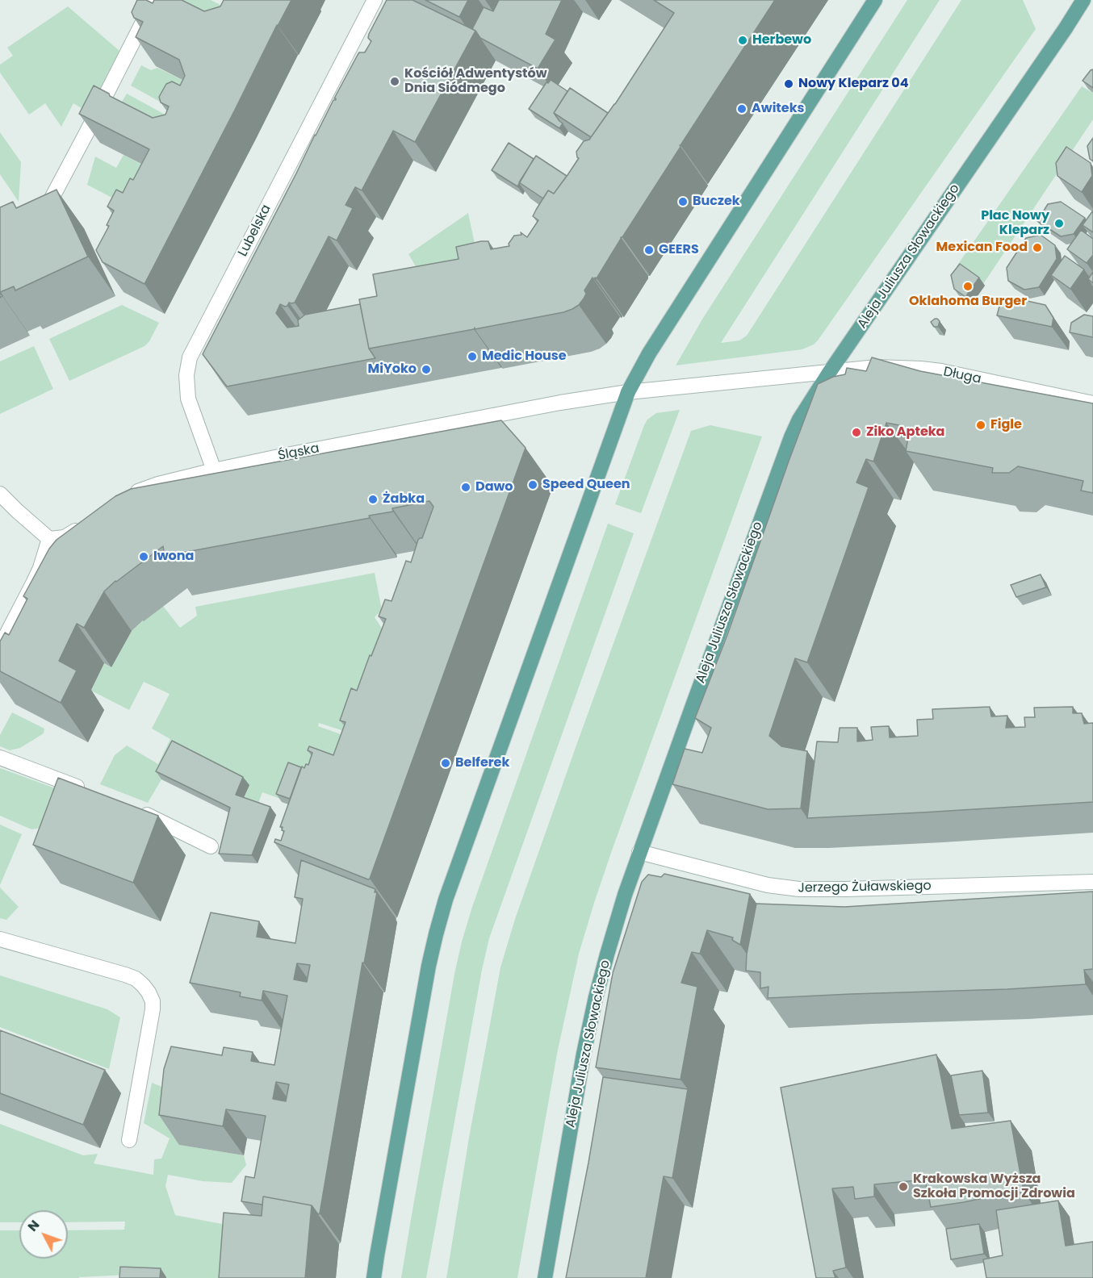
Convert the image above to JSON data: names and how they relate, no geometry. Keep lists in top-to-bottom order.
{
  "streets": {
    "main road": ["Aleja Juliusza Słowackiego"],
    "street": [
      "Lubelska",
      "Długa",
      "Śląska",
      "Jerzego Żuławskiego"
    ]
  },
  "crossings": [
    ["Lubelska", "Śląska"],
    ["Aleja Juliusza Słowackiego", "Długa"],
    ["Aleja Juliusza Słowackiego", "Jerzego Żuławskiego"],
    ["Długa", "Śląska"]
  ],
  "places": [
    "Herbewo",
    "Kościół Adwentystów Dnia Siódmego",
    "Nowy Kleparz 04",
    "Awiteks",
    "Buczek",
    "Plac Nowy Kleparz",
    "Mexican Food",
    "GEERS",
    "Oklahoma Burger",
    "Medic House",
    "MiYoko",
    "Figle",
    "Ziko Apteka",
    "Speed Queen",
    "Dawo",
    "Żabka",
    "Iwona",
    "Belferek",
    "Krakowska Wyższa Szkoła Promocji Zdrowia"
  ],
  "north": "top left"
}
